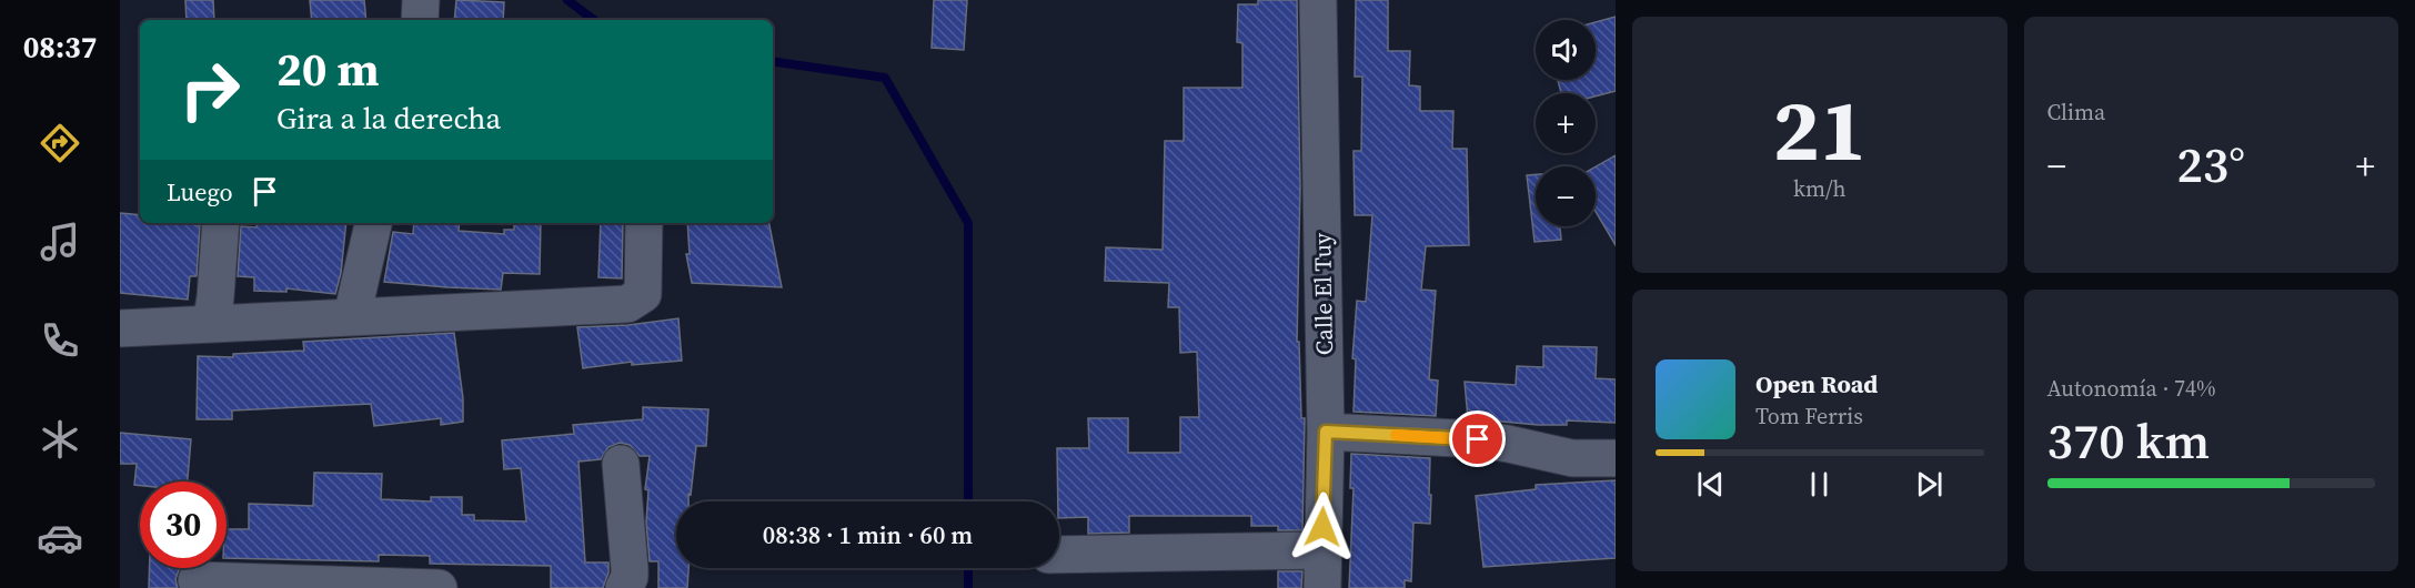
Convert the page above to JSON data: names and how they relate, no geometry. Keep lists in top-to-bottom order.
{
  "streets": {
    "street": ["Calle El Tuy"]
  },
  "page": {
    "tabs": "08:37",
    "tile": [
      ["21", "km/h"],
      "Clima",
      ["Autonomía · 74%", "370 km"]
    ],
    "map_buttons": ["+", "−"],
    "turn": ["20 m", "Gira a la derecha"],
    "heat": ["−", "23°", "+"],
    "then": "Luego",
    "song": ["Open Road", "Tom Ferris"],
    "limit": "30",
    "trip": "08:38 · 1 min · 60 m"
  }
}
